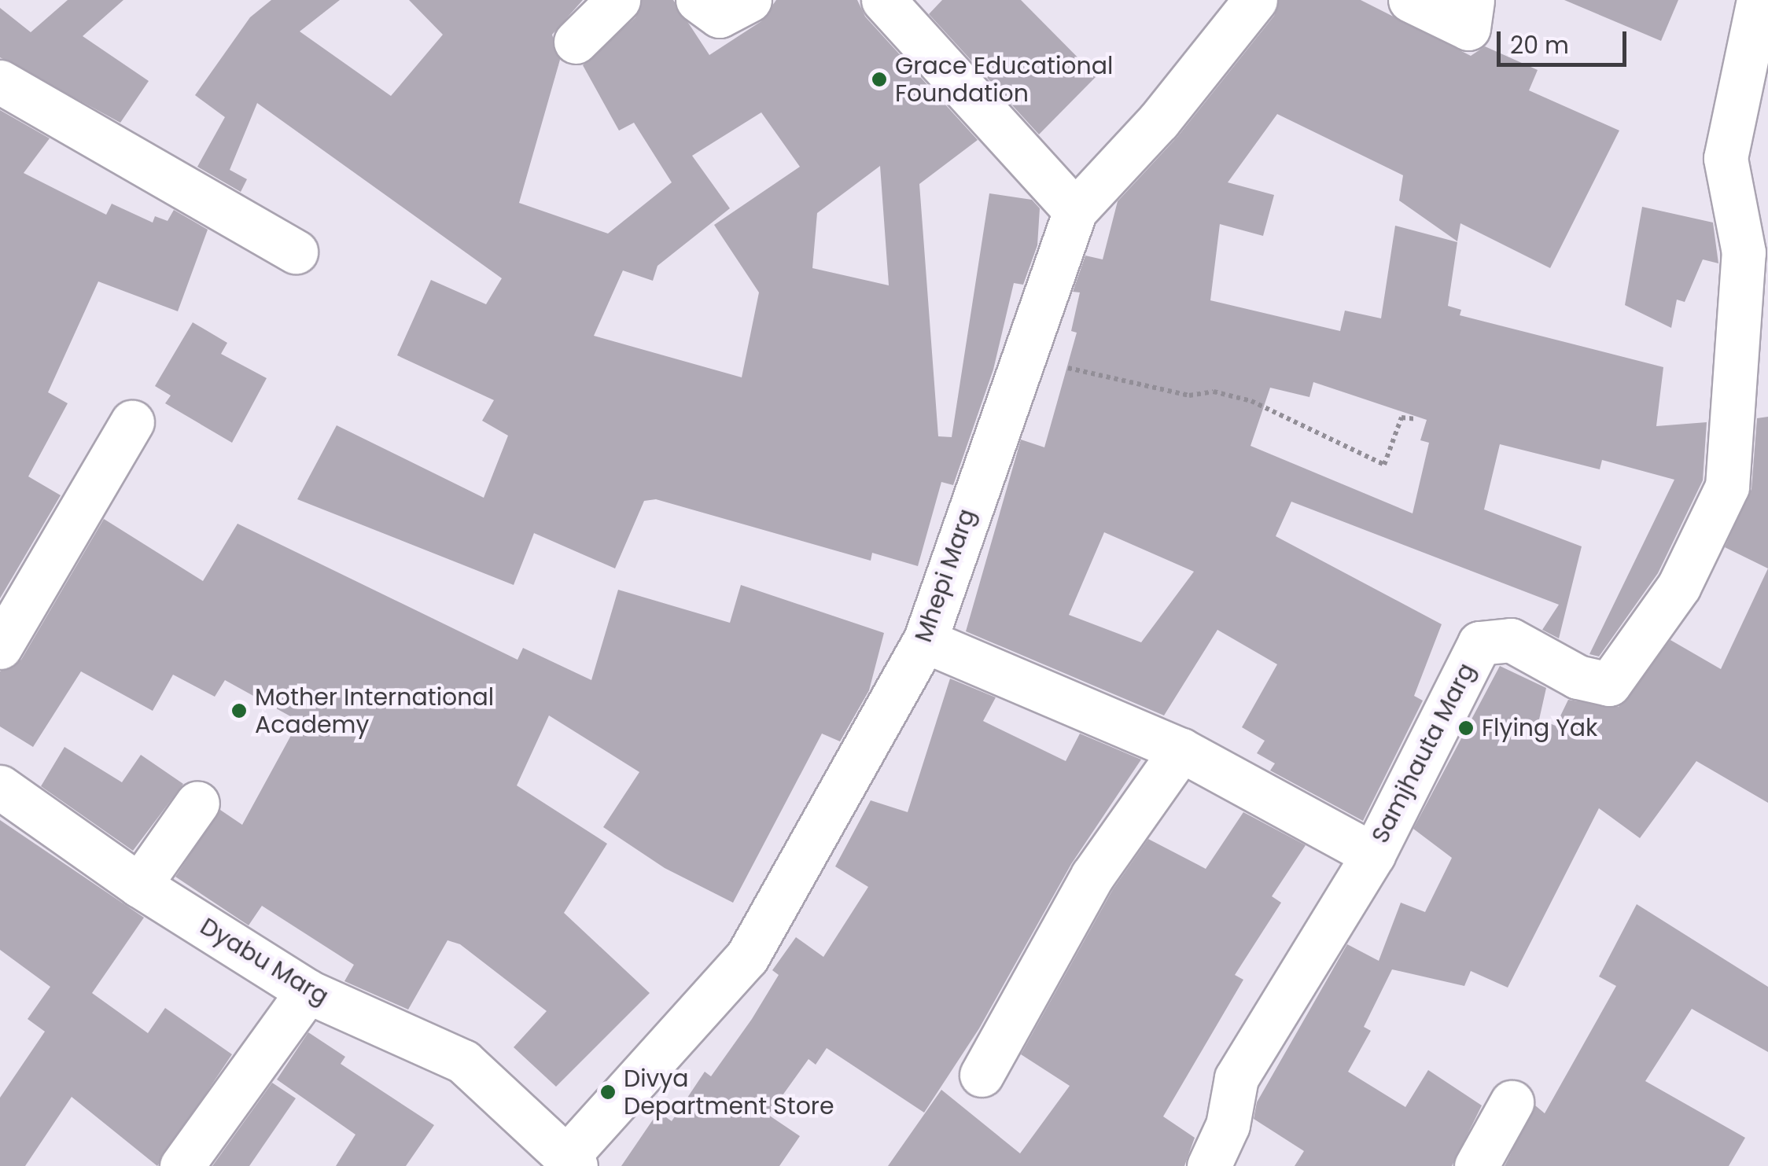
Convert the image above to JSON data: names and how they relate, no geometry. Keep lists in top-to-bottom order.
{
  "streets": {
    "street": ["Mhepi Marg", "Samjhauta Marg", "Dyabu Marg"]
  },
  "crossings": [
    ["Mhepi Marg", "Dyabu Marg"]
  ],
  "places": [
    "Grace Educational Foundation",
    "Mother International Academy",
    "Flying Yak",
    "Divya Department Store"
  ],
  "scale_bar": "20 m"
}
